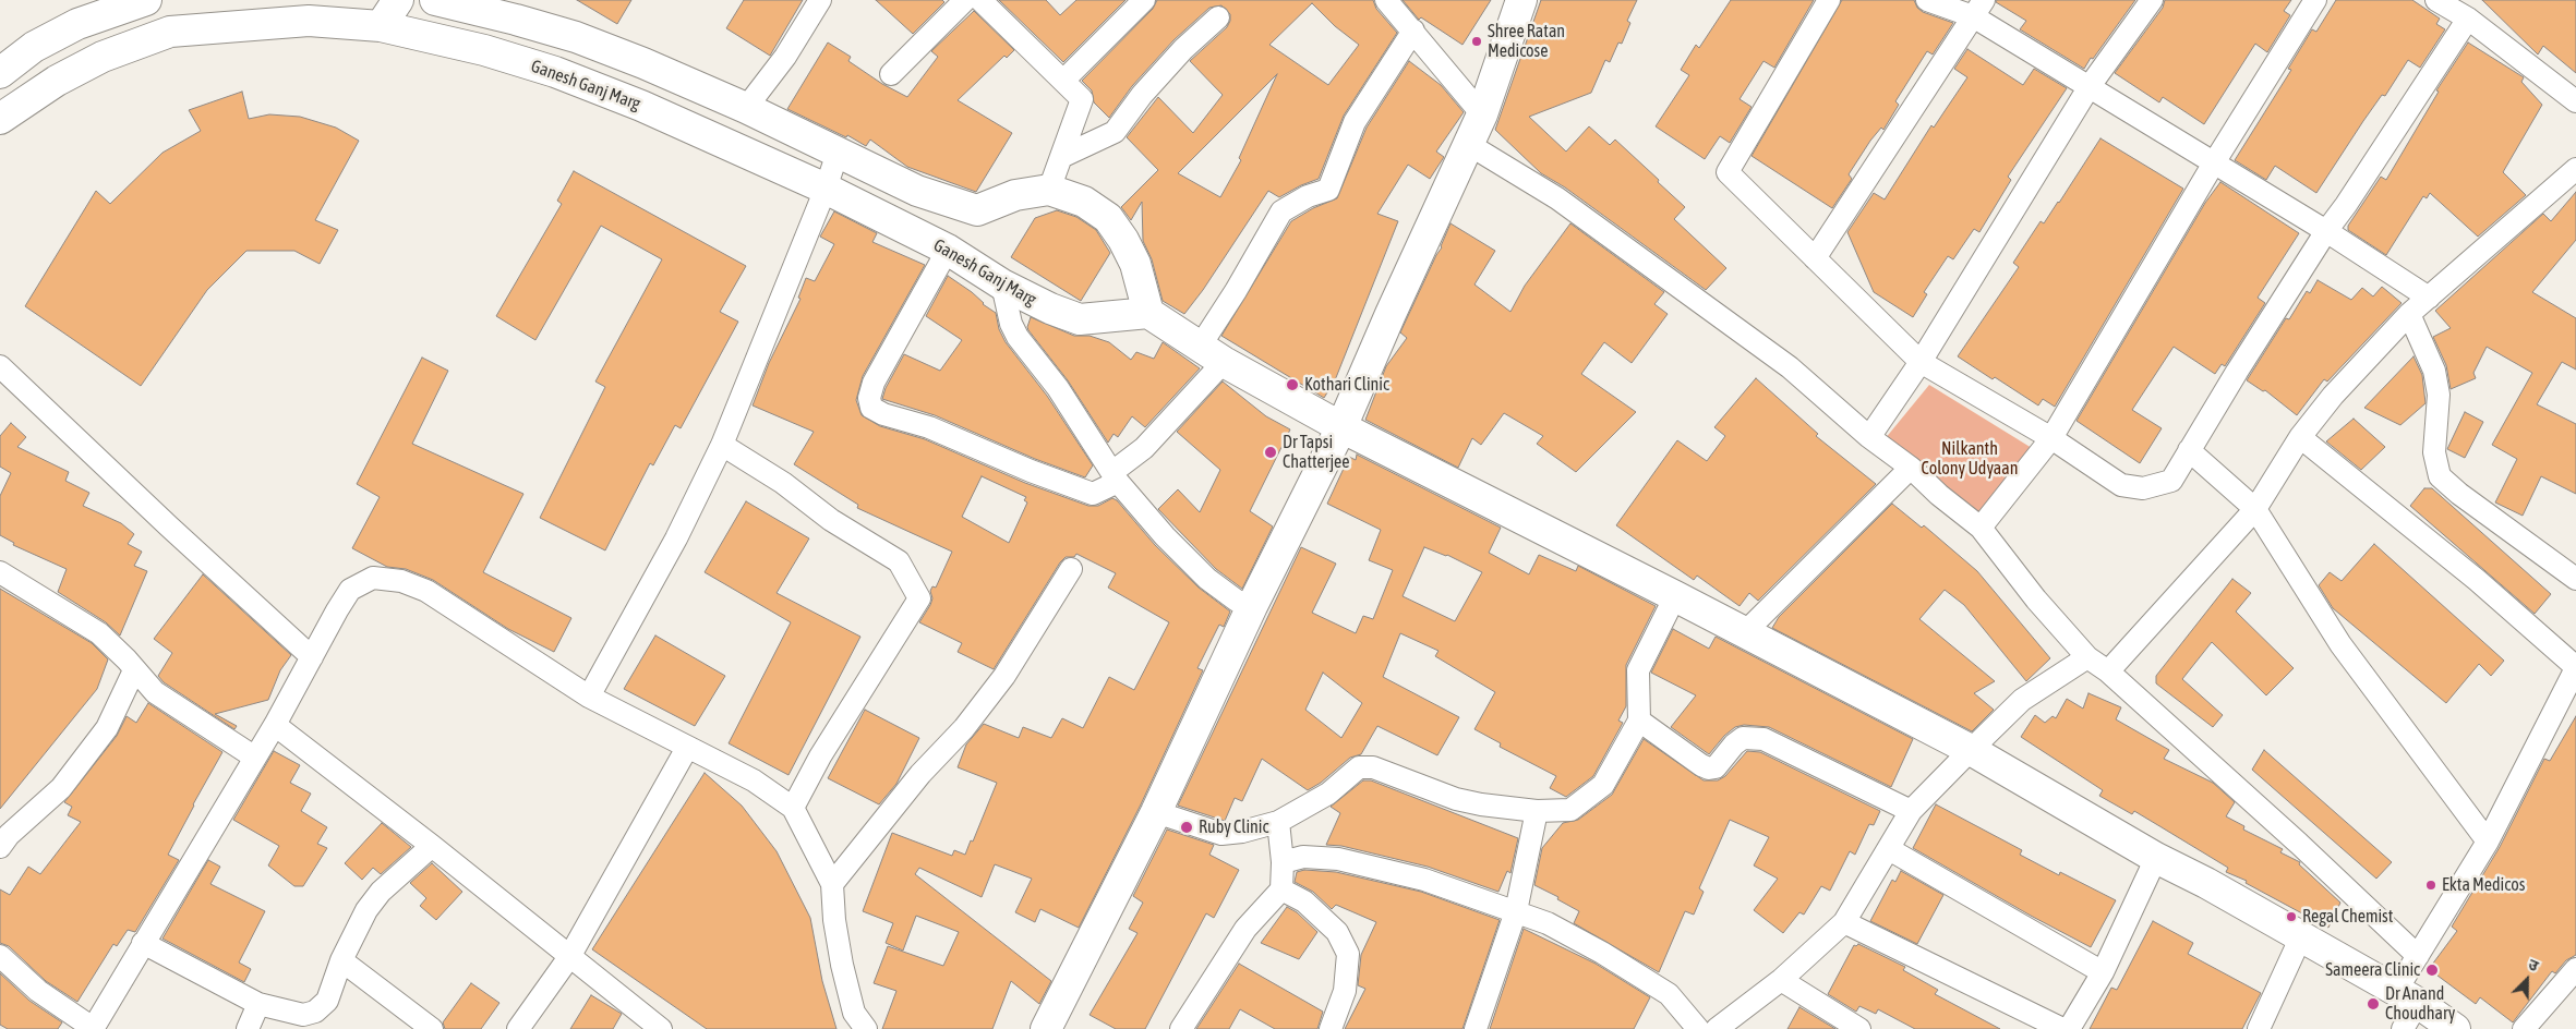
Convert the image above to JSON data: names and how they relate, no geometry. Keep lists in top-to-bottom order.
{
  "streets": {
    "main road": ["Ganesh Ganj Marg"]
  },
  "parks": ["Nilkanth Colony Udyaan"],
  "places": [
    "Shree Ratan Medicose",
    "Kothari Clinic",
    "Dr Tapsi Chatterjee",
    "Ruby Clinic",
    "Ekta Medicos",
    "Regal Chemist",
    "Sameera Clinic",
    "Dr Anand Choudhary"
  ],
  "north": "top right"
}
